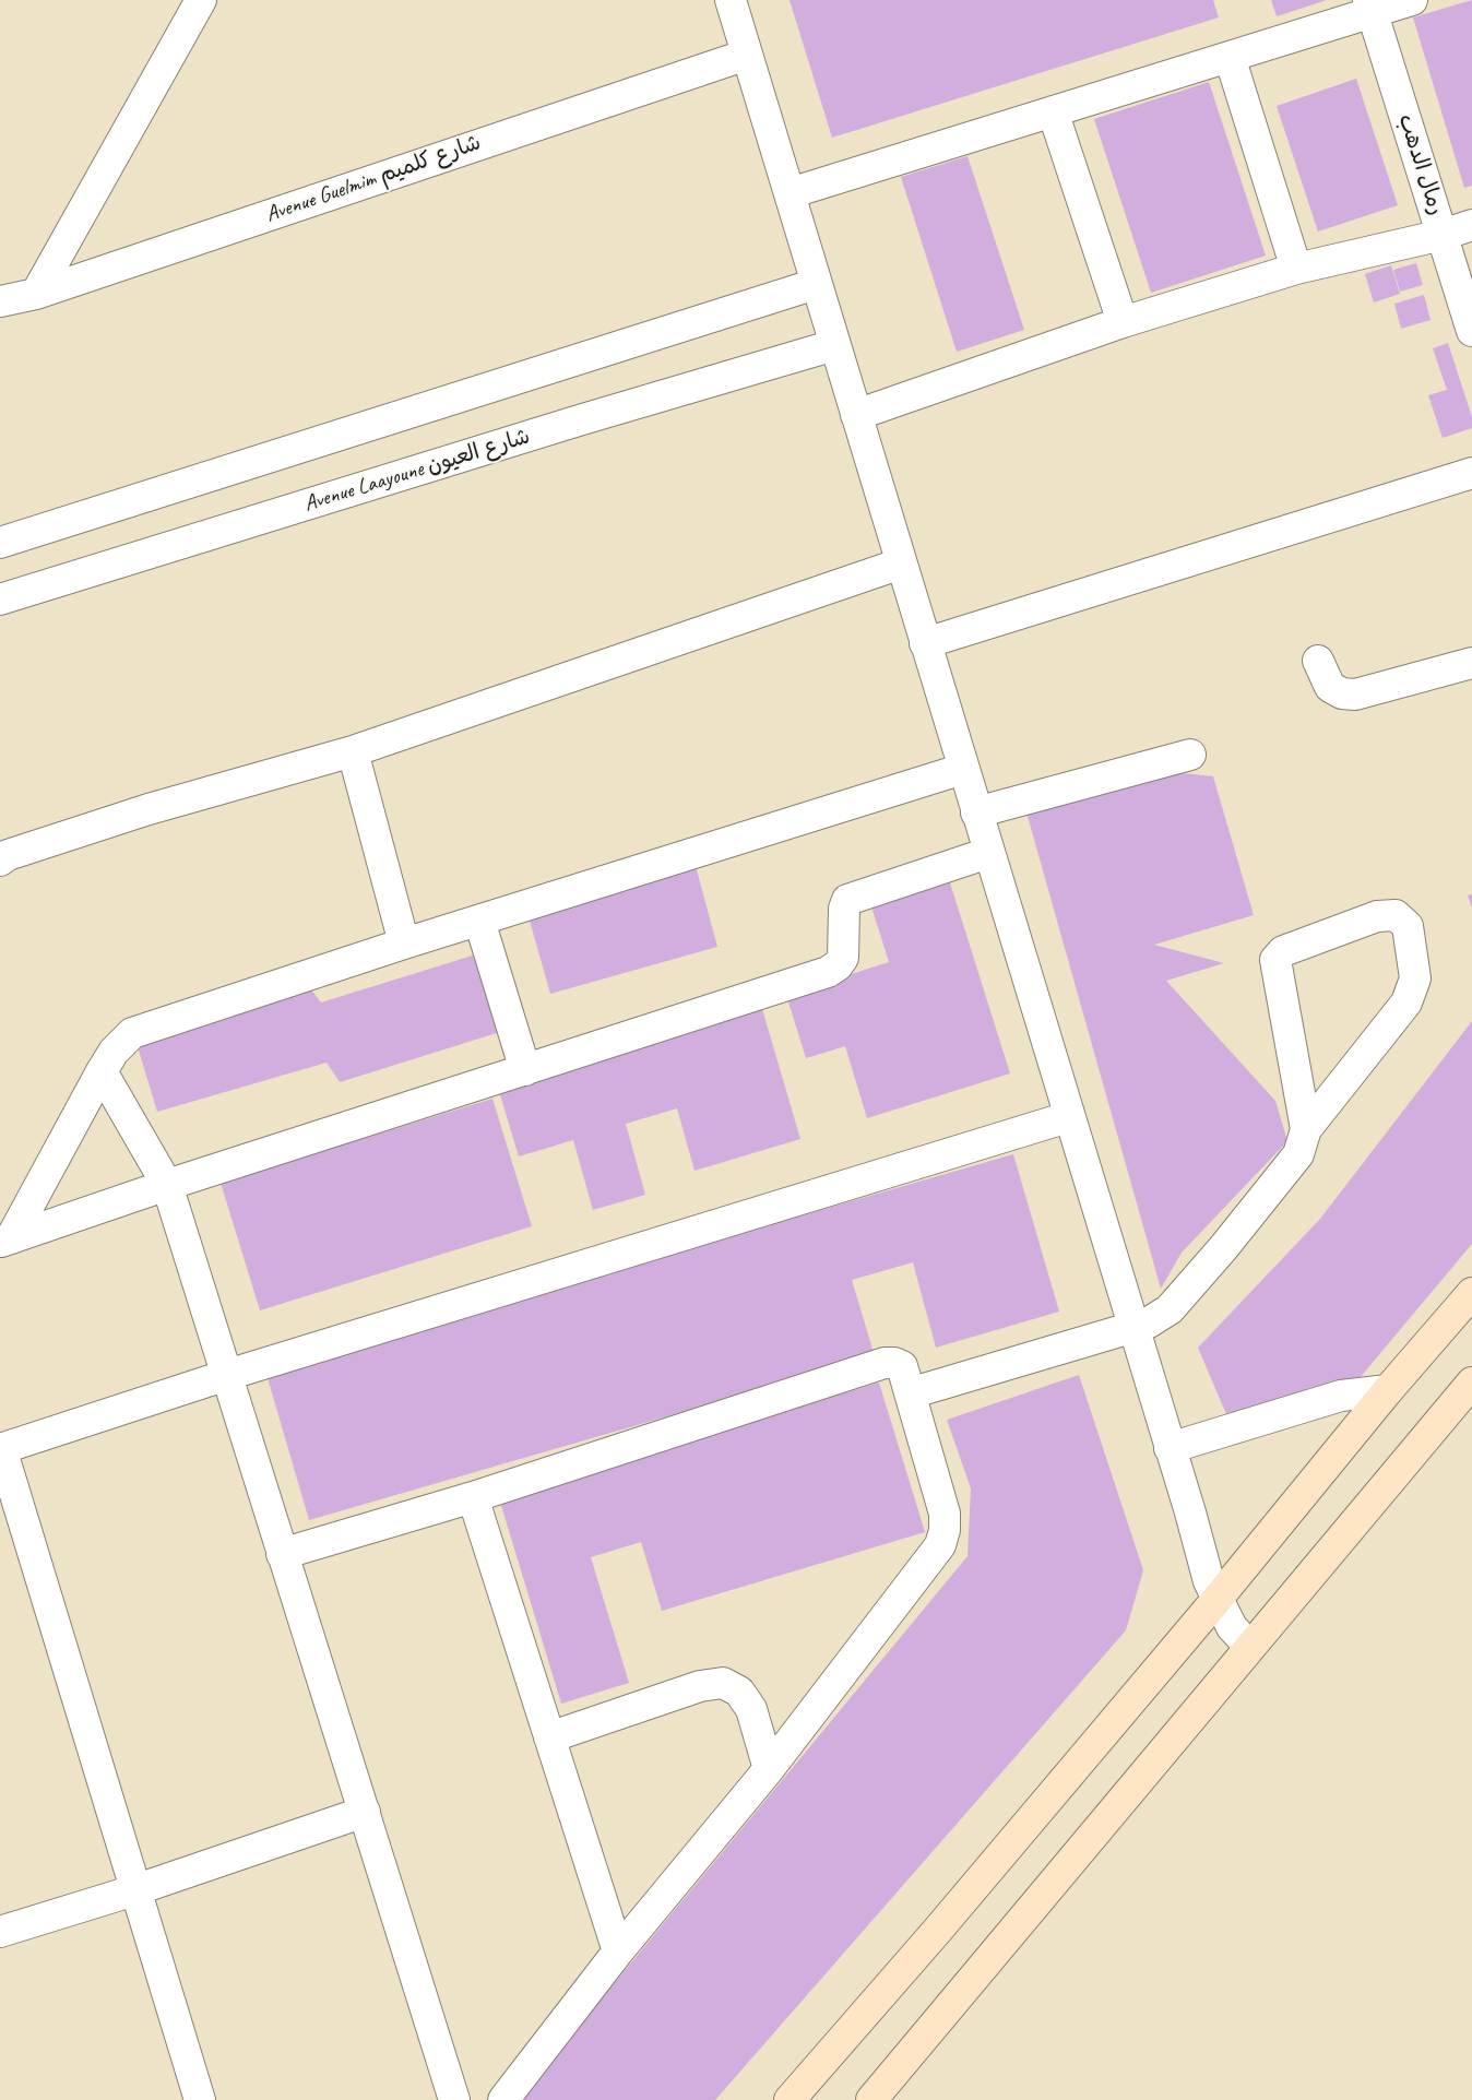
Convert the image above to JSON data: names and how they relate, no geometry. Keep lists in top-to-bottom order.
{
  "streets": {
    "street": ["رمال الدهب", "Avenue Guelmim شارع كلميم", "Avenue Laayoune شارع العيون"]
  }
}
